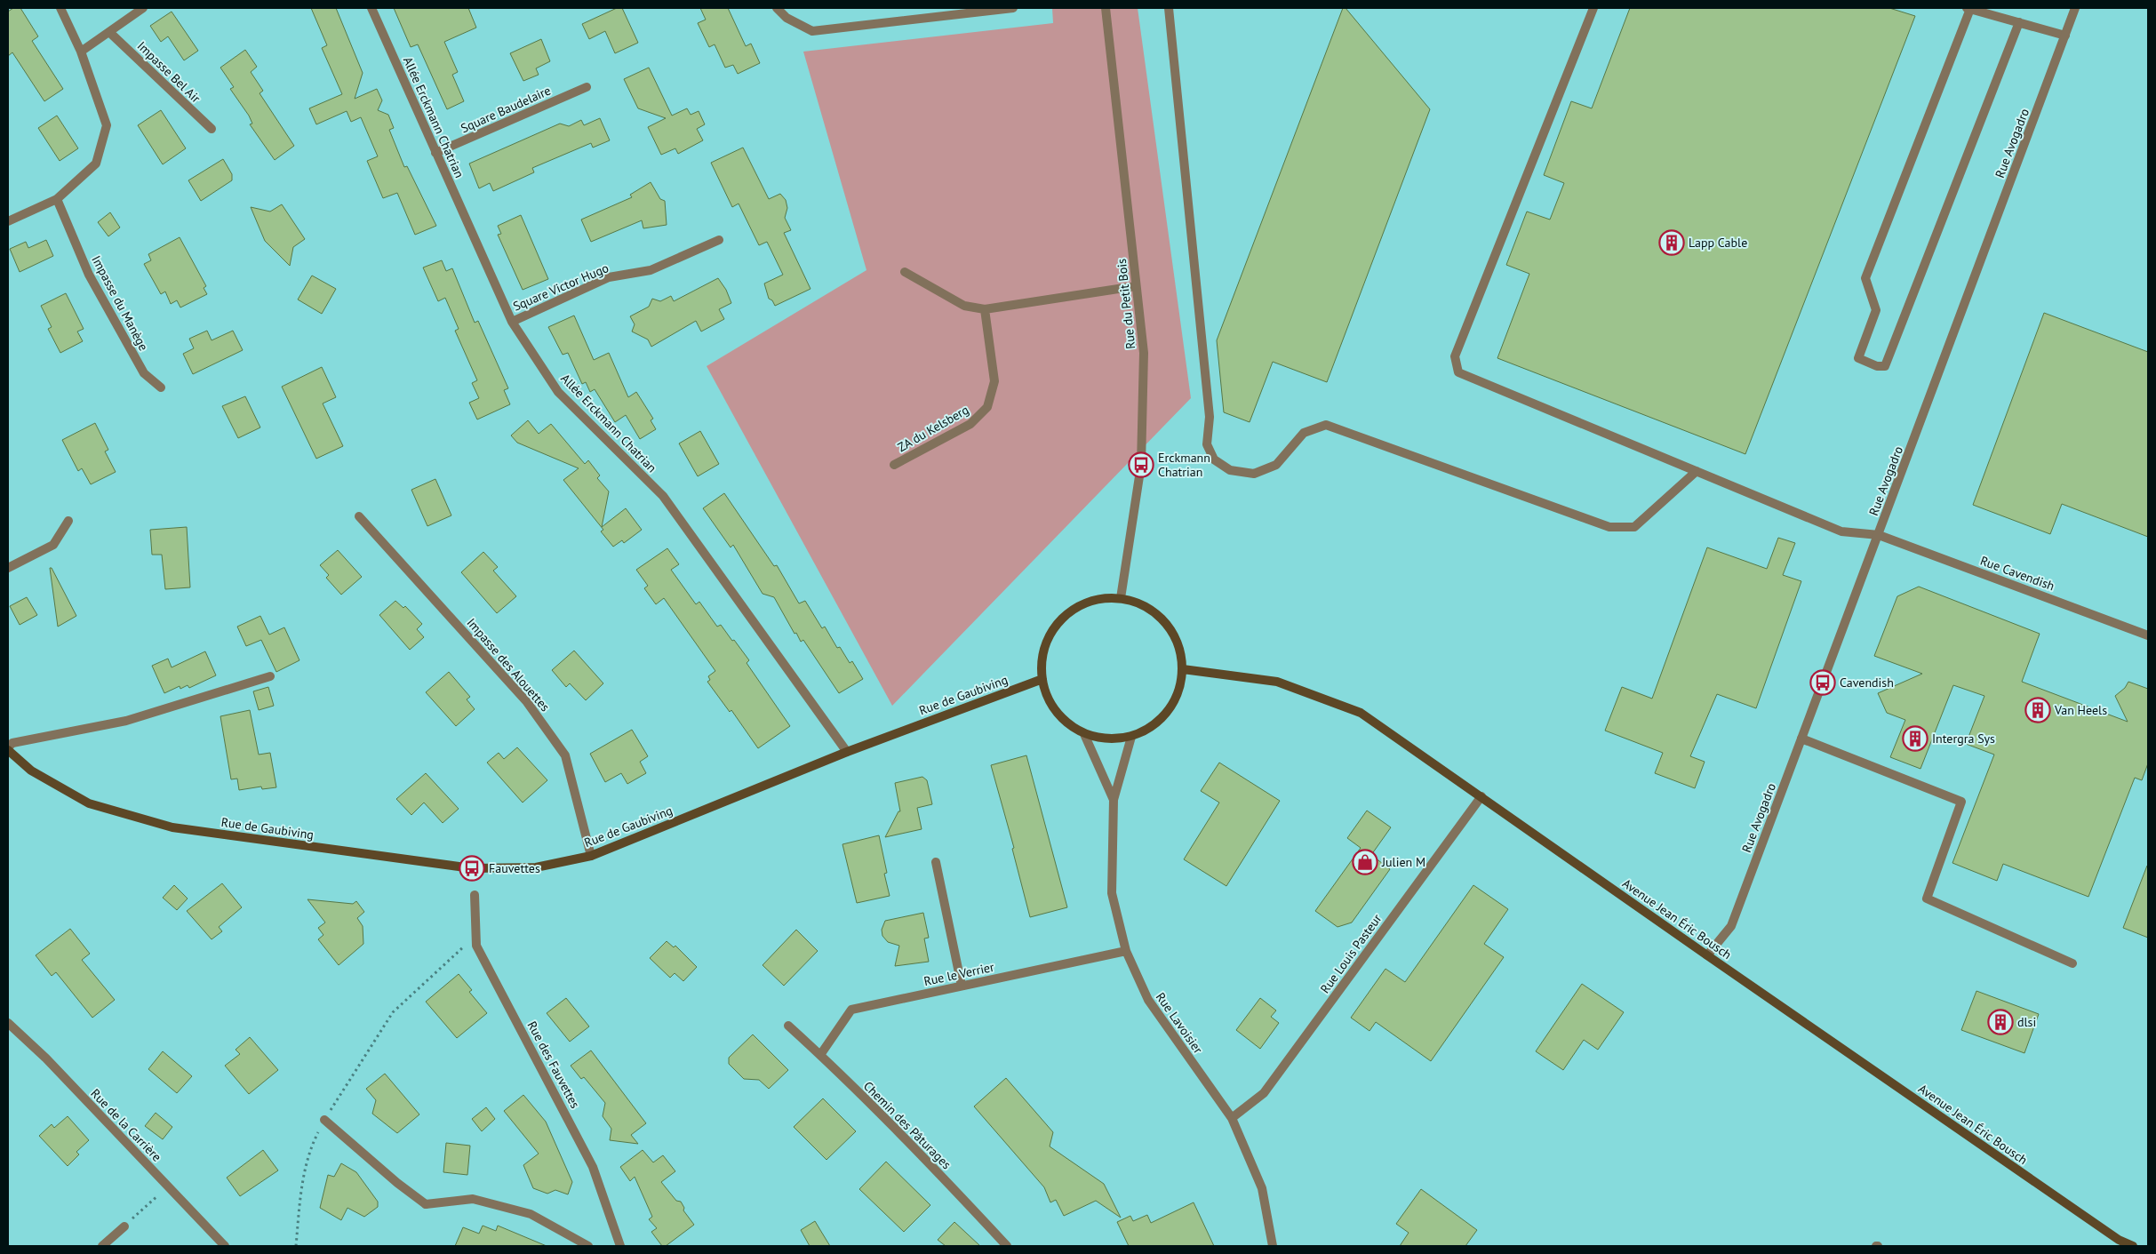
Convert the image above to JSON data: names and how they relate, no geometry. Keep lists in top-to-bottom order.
{
  "streets": {
    "main road": ["Rue de Gaubiving", "Avenue Jean Éric Bousch"],
    "street": [
      "Impasse Bel Air",
      "Square Baudelaire",
      "Allée Erckmann Chatrian",
      "Rue Avogadro",
      "Square Victor Hugo",
      "Impasse du Manège",
      "Rue du Petit Bois",
      "ZA du Kelsberg",
      "Rue Cavendish",
      "Impasse des Alouettes",
      "Rue Louis Pasteur",
      "Rue le Verrier",
      "Rue Lavoisier",
      "Rue des Fauvettes",
      "Rue de la Carrière",
      "Chemin des Pâturages"
    ]
  },
  "crossings": [
    ["Square Baudelaire", "Allée Erckmann Chatrian"],
    ["Allée Erckmann Chatrian", "Square Victor Hugo"],
    ["Allée Erckmann Chatrian", "Rue de Gaubiving"],
    ["Rue Avogadro", "Rue Cavendish"],
    ["Rue Avogadro", "Avenue Jean Éric Bousch"],
    ["Rue du Petit Bois", "Rue de Gaubiving"],
    ["Rue du Petit Bois", "Avenue Jean Éric Bousch"],
    ["Rue du Petit Bois", "Rue Lavoisier"],
    ["Impasse des Alouettes", "Rue de Gaubiving"],
    ["Rue de Gaubiving", "Avenue Jean Éric Bousch"],
    ["Rue de Gaubiving", "Rue Lavoisier"],
    ["Avenue Jean Éric Bousch", "Rue Louis Pasteur"],
    ["Avenue Jean Éric Bousch", "Rue Lavoisier"],
    ["Rue Louis Pasteur", "Rue Lavoisier"],
    ["Rue le Verrier", "Rue Lavoisier"],
    ["Rue le Verrier", "Chemin des Pâturages"]
  ],
  "places": {
    "building": [
      "Lapp Cable",
      "Van Heels",
      "Intergra Sys",
      "dlsi"
    ],
    "bus stop": ["Erckmann Chatrian", "Cavendish", "Fauvettes"],
    "shop": ["Julien M"]
  }
}
